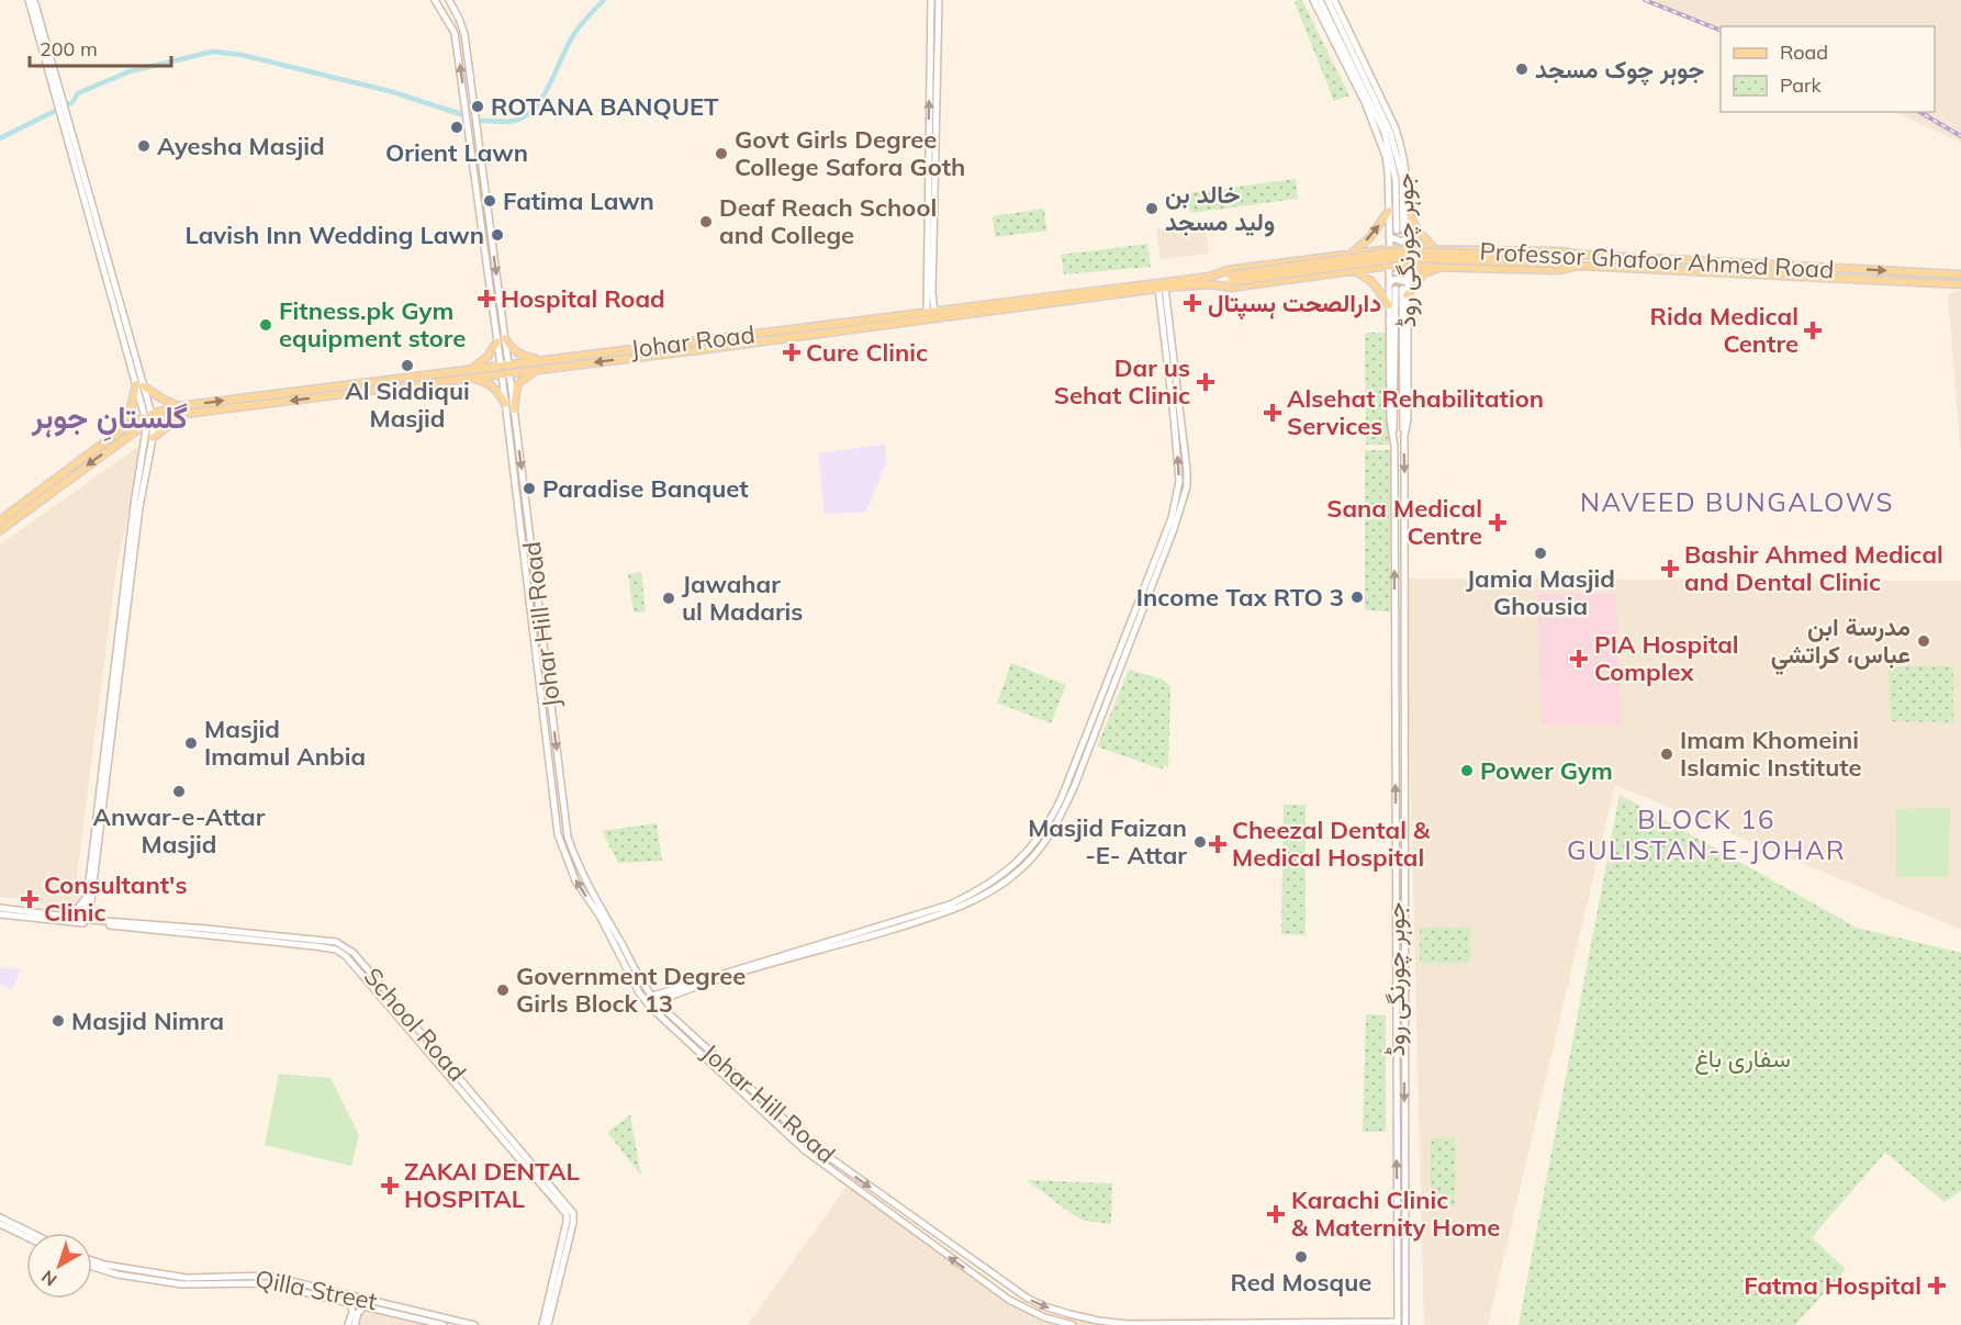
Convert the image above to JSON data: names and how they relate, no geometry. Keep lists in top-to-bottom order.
{
  "streets": {
    "main road": ["Professor Ghafoor Ahmed Road", "Johar Road"],
    "street": [
      "جوہر چورنگی روڈ",
      "Johar Hill Road",
      "School Road",
      "Qilla Street"
    ]
  },
  "crossings": [
    ["جوہر چورنگی روڈ", "Professor Ghafoor Ahmed Road"],
    ["جوہر چورنگی روڈ", "Johar Road"],
    ["جوہر چورنگی روڈ", "Johar Hill Road"],
    ["Professor Ghafoor Ahmed Road", "Johar Road"],
    ["Johar Road", "Johar Hill Road"]
  ],
  "districts": ["گلستانِ جوہر", "NAVEED BUNGALOWS", "BLOCK 16 GULISTAN-E-JOHAR"],
  "parks": ["سفاری باغ"],
  "places": {
    "other": [
      "جوہر چوک مسجد",
      "ROTANA BANQUET",
      "Orient Lawn",
      "Ayesha Masjid",
      "Govt Girls Degree College Safora Goth",
      "Fatima Lawn",
      "خالد بن ولید مسجد",
      "Deaf Reach School and College",
      "Lavish Inn Wedding Lawn",
      "Fitness.pk Gym equipment store",
      "Al Siddiqui Masjid",
      "Paradise Banquet",
      "Jamia Masjid Ghousia",
      "Income Tax RTO 3",
      "Jawahar ul Madaris",
      "مدرسة ابن عباس، كراتشي",
      "Masjid Imamul Anbia",
      "Imam Khomeini Islamic Institute",
      "Power Gym",
      "Anwar-e-Attar Masjid",
      "Masjid Faizan -E- Attar",
      "Government Degree Girls Block 13",
      "Masjid Nimra",
      "Red Mosque"
    ],
    "health": [
      "Hospital Road",
      "دارالصحت ہسپتال",
      "Rida Medical Centre",
      "Cure Clinic",
      "Dar us Sehat Clinic",
      "Alsehat Rehabilitation Services",
      "Sana Medical Centre",
      "Bashir Ahmed Medical and Dental Clinic",
      "PIA Hospital Complex",
      "Cheezal Dental & Medical Hospital",
      "Consultant's Clinic",
      "ZAKAI DENTAL HOSPITAL",
      "Karachi Clinic & Maternity Home",
      "Fatma Hospital"
    ]
  },
  "legend": ["Road", "Park"],
  "scale_bar": "200 m",
  "north": "bottom left"
}
